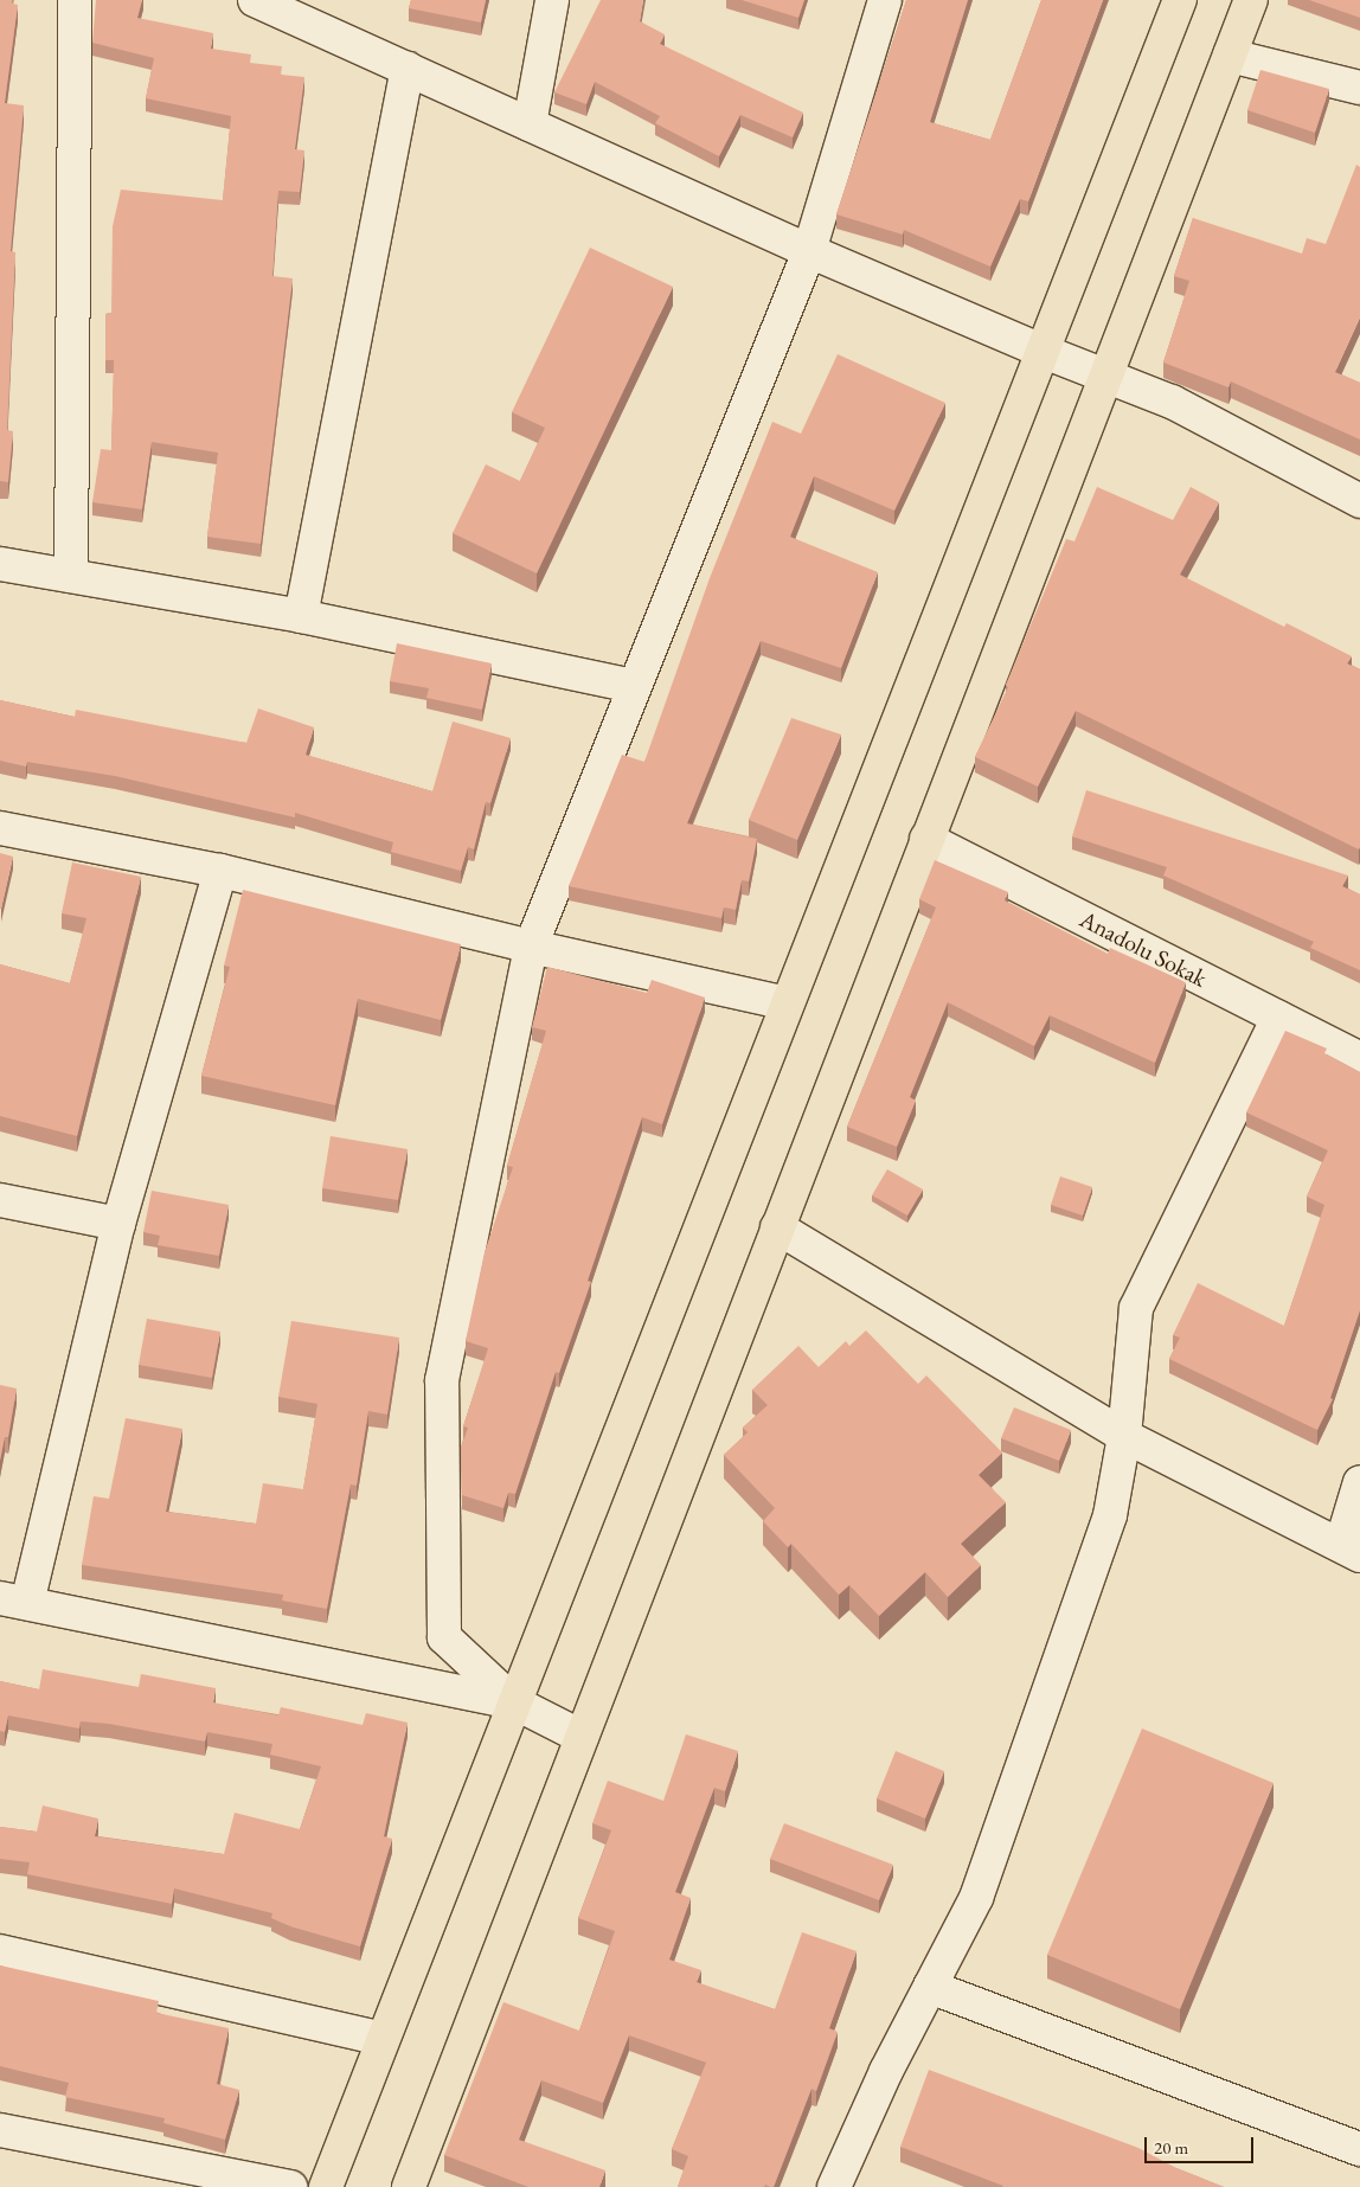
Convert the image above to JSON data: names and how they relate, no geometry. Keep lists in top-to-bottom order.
{
  "streets": {
    "street": ["Anadolu Sokak"]
  },
  "scale_bar": "20 m"
}
